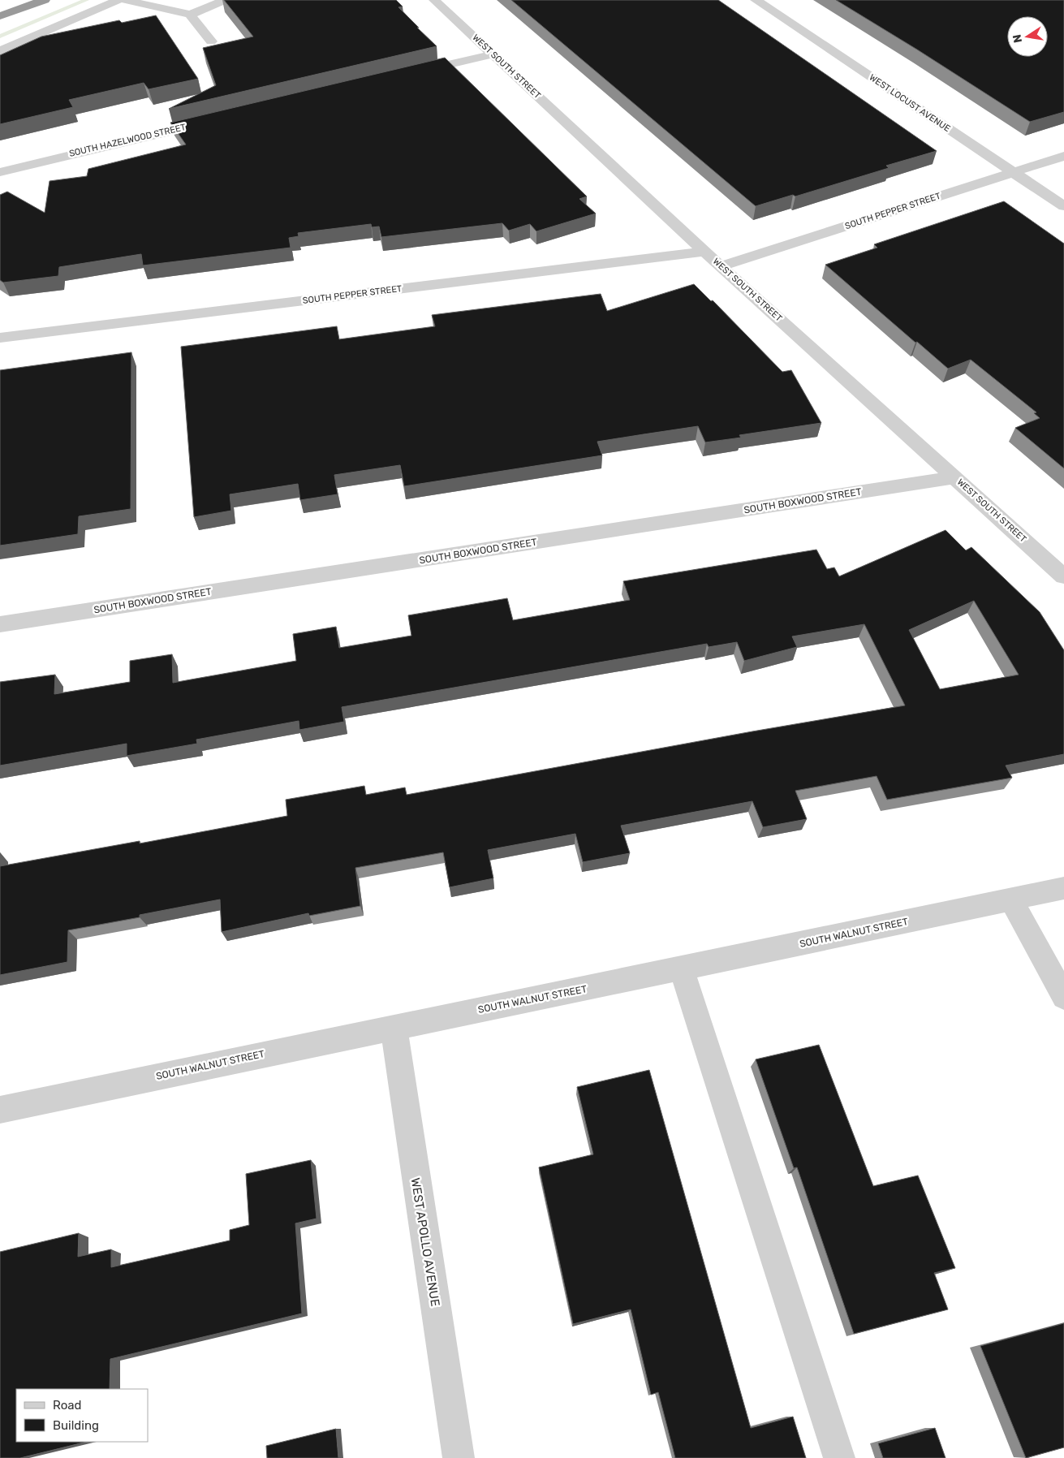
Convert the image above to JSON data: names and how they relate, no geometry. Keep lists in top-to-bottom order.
{
  "streets": {
    "street": [
      "WEST SOUTH STREET",
      "WEST LOCUST AVENUE",
      "SOUTH HAZELWOOD STREET",
      "SOUTH PEPPER STREET",
      "SOUTH BOXWOOD STREET",
      "SOUTH WALNUT STREET",
      "WEST APOLLO AVENUE"
    ]
  },
  "crossings": [
    ["WEST SOUTH STREET", "SOUTH PEPPER STREET"],
    ["WEST SOUTH STREET", "SOUTH BOXWOOD STREET"],
    ["WEST LOCUST AVENUE", "SOUTH PEPPER STREET"],
    ["SOUTH WALNUT STREET", "WEST APOLLO AVENUE"]
  ],
  "legend": ["Road", "Building"],
  "north": "left"
}
